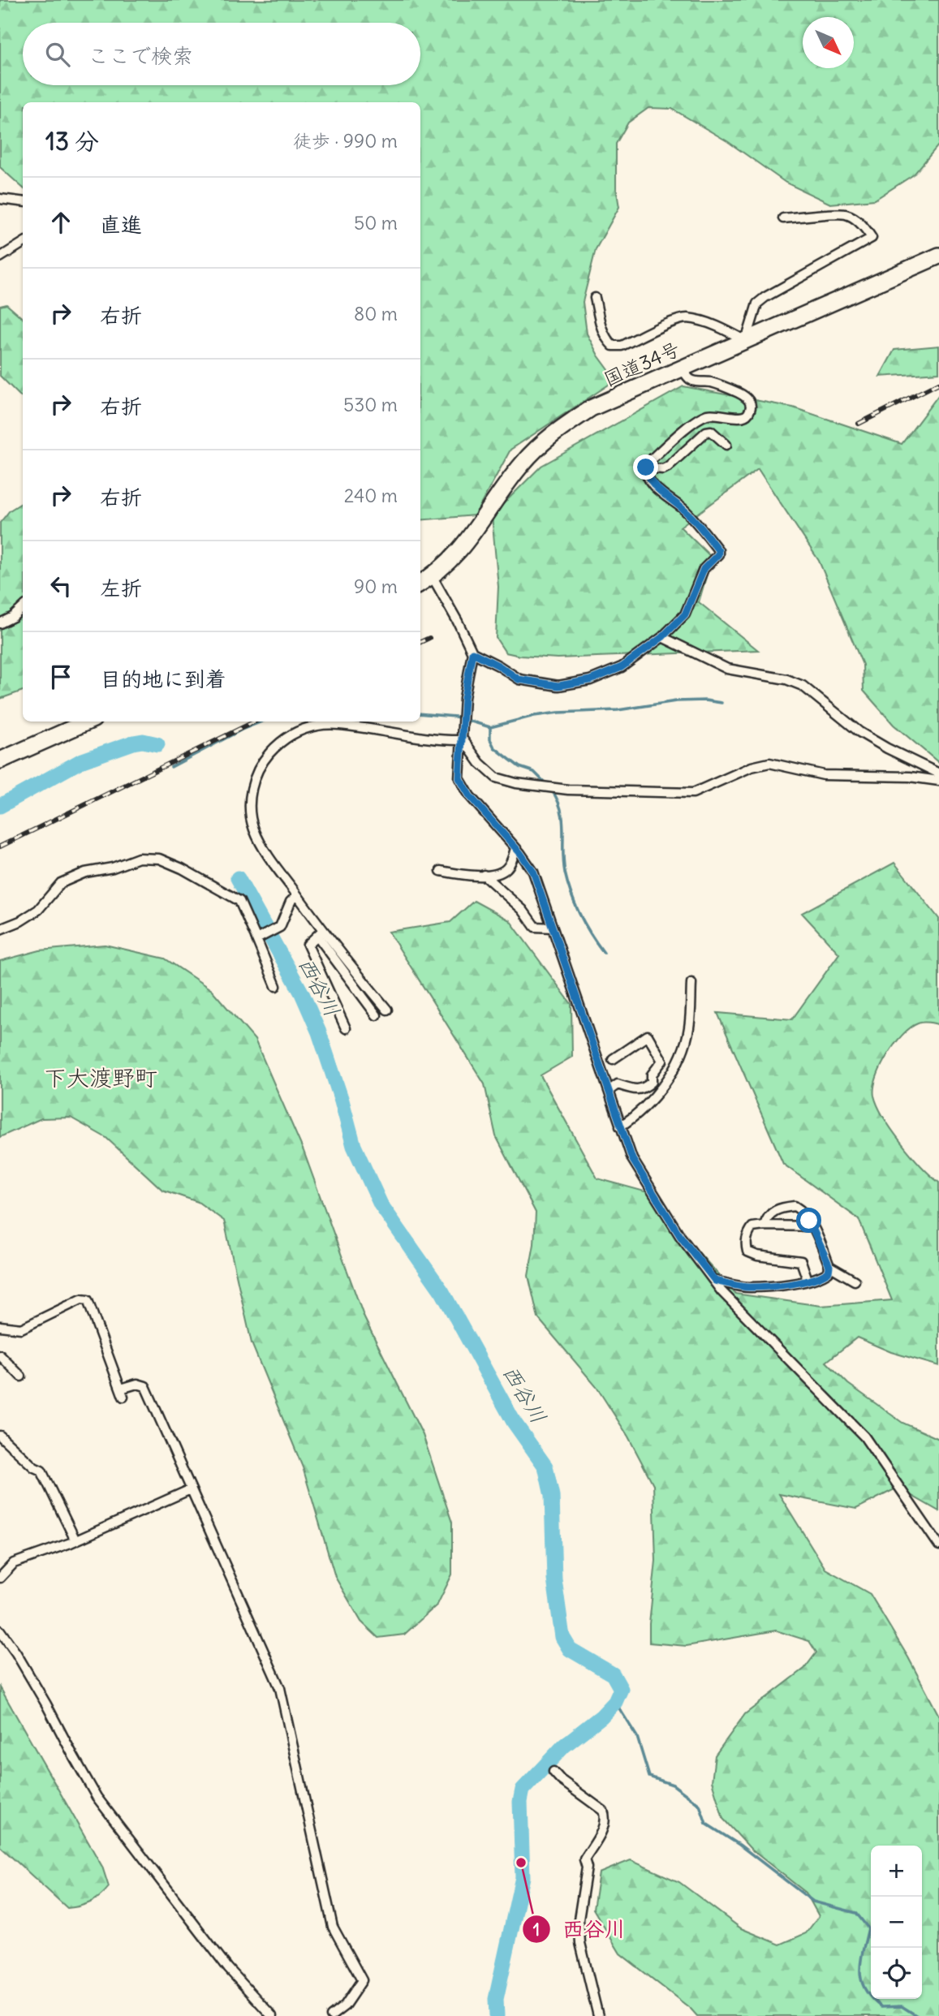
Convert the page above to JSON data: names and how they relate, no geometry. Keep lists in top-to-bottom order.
{
  "streets": {
    "highway": ["国道34号"]
  },
  "districts": ["下大渡野町"],
  "water": ["西谷川"],
  "places": ["西谷川"],
  "north": "bottom right",
  "page": {
    "search": "ここで検索",
    "heading": ["13 分", "徒歩 · 990 m"],
    "list": [
      ["直進", "50 m"],
      ["右折", "80 m"],
      ["右折", "530 m"],
      ["右折", "240 m"],
      ["左折", "90 m"],
      "目的地に到着"
    ],
    "map_buttons": ["+", "−"]
  }
}
